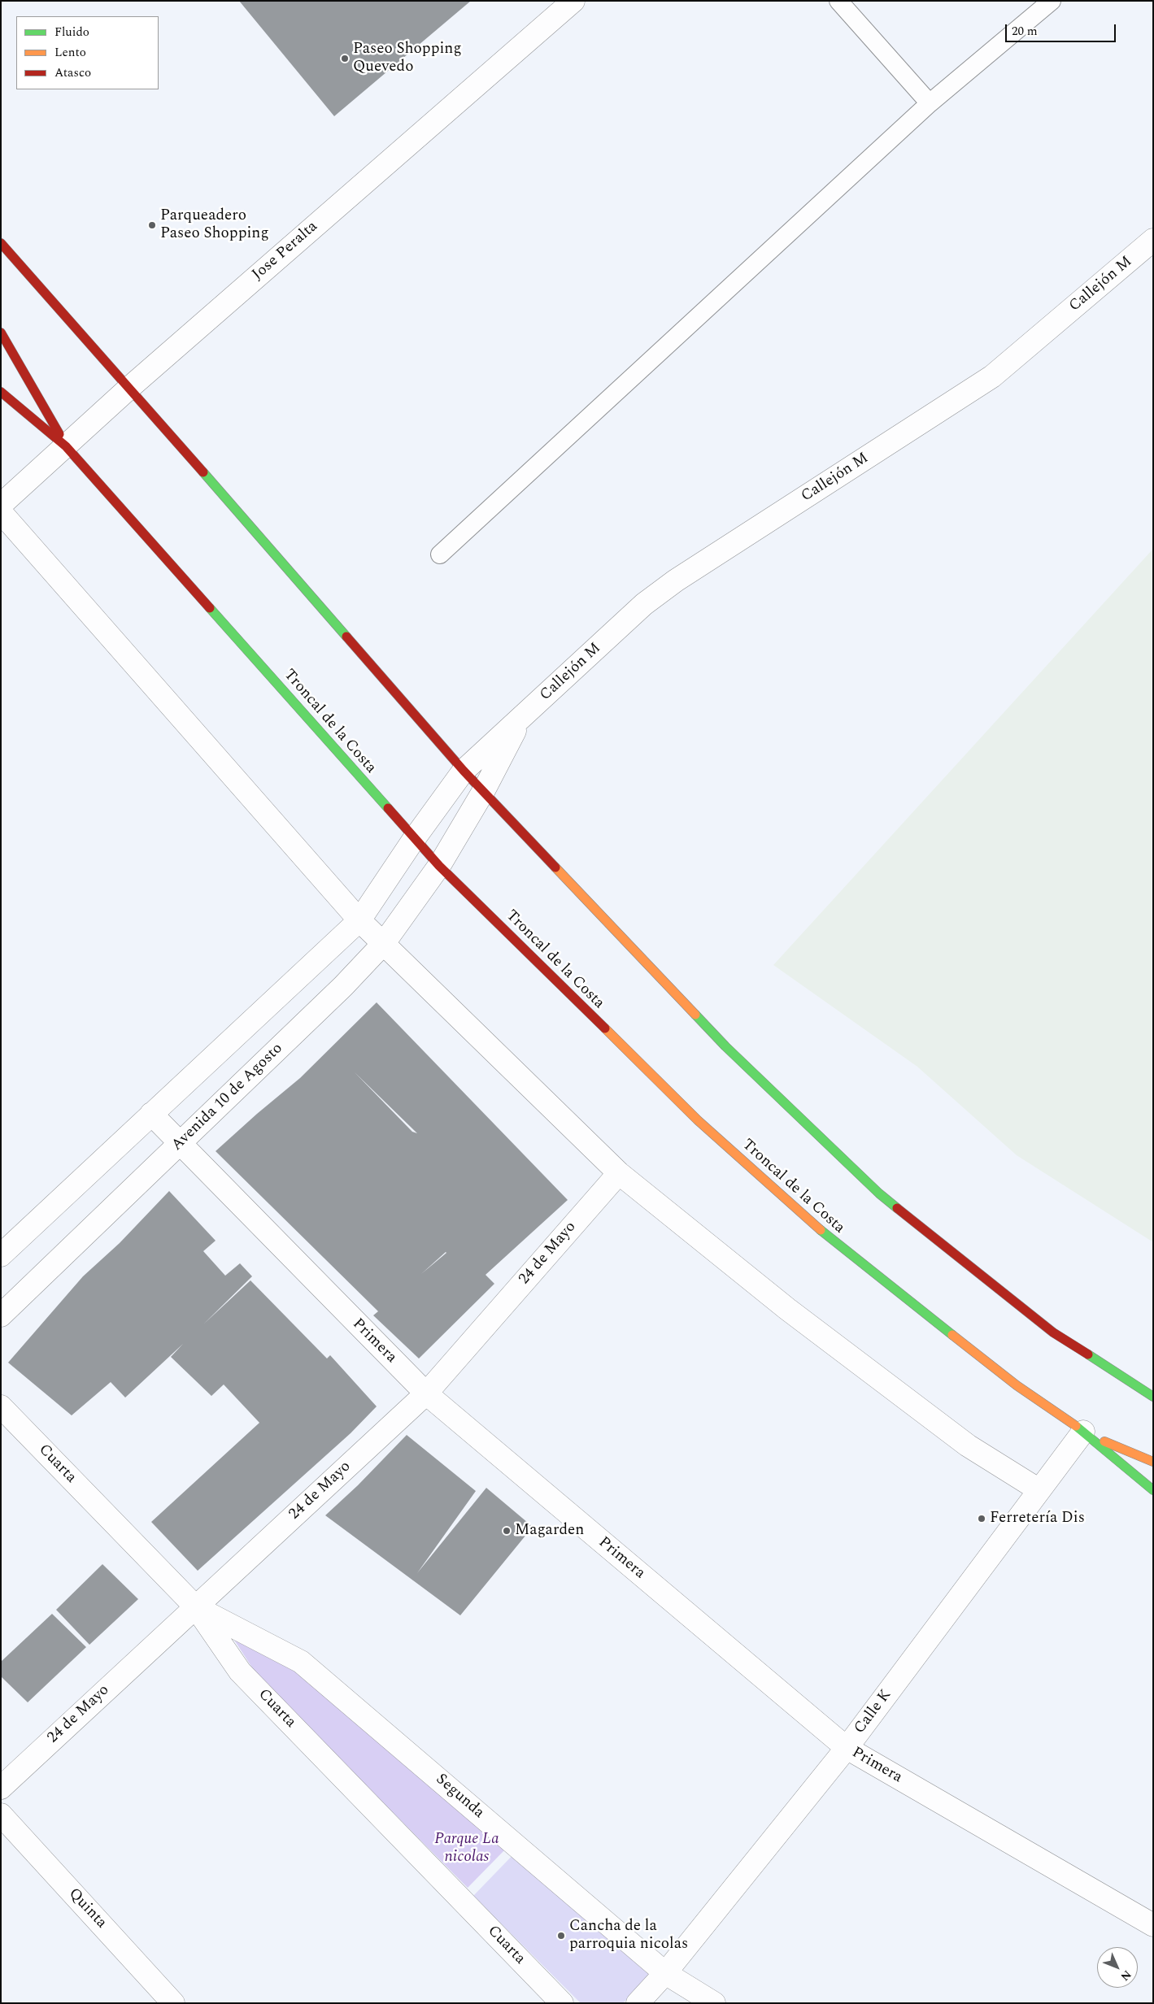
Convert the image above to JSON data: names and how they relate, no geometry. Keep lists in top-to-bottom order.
{
  "streets": {
    "main road": ["Troncal de la Costa"],
    "street": [
      "Jose Peralta",
      "Callejón M",
      "Avenida 10 de Agosto",
      "24 de Mayo",
      "Primera",
      "Cuarta",
      "Calle K",
      "Segunda",
      "Quinta"
    ]
  },
  "crossings": [
    ["Jose Peralta", "Troncal de la Costa"],
    ["Callejón M", "Troncal de la Costa"],
    ["Callejón M", "Avenida 10 de Agosto"],
    ["Troncal de la Costa", "Avenida 10 de Agosto"],
    ["Troncal de la Costa", "Calle K"],
    ["Avenida 10 de Agosto", "Primera"],
    ["24 de Mayo", "Primera"],
    ["24 de Mayo", "Cuarta"],
    ["24 de Mayo", "Segunda"],
    ["Primera", "Calle K"],
    ["Cuarta", "Segunda"],
    ["Calle K", "Segunda"]
  ],
  "parks": ["Parque La nicolas"],
  "places": [
    "Paseo Shopping Quevedo",
    "Parqueadero Paseo Shopping",
    "Ferretería Dis",
    "Magarden",
    "Cancha de la parroquia nicolas"
  ],
  "legend": ["Fluido", "Lento", "Atasco"],
  "scale_bar": "20 m",
  "north": "bottom right"
}
